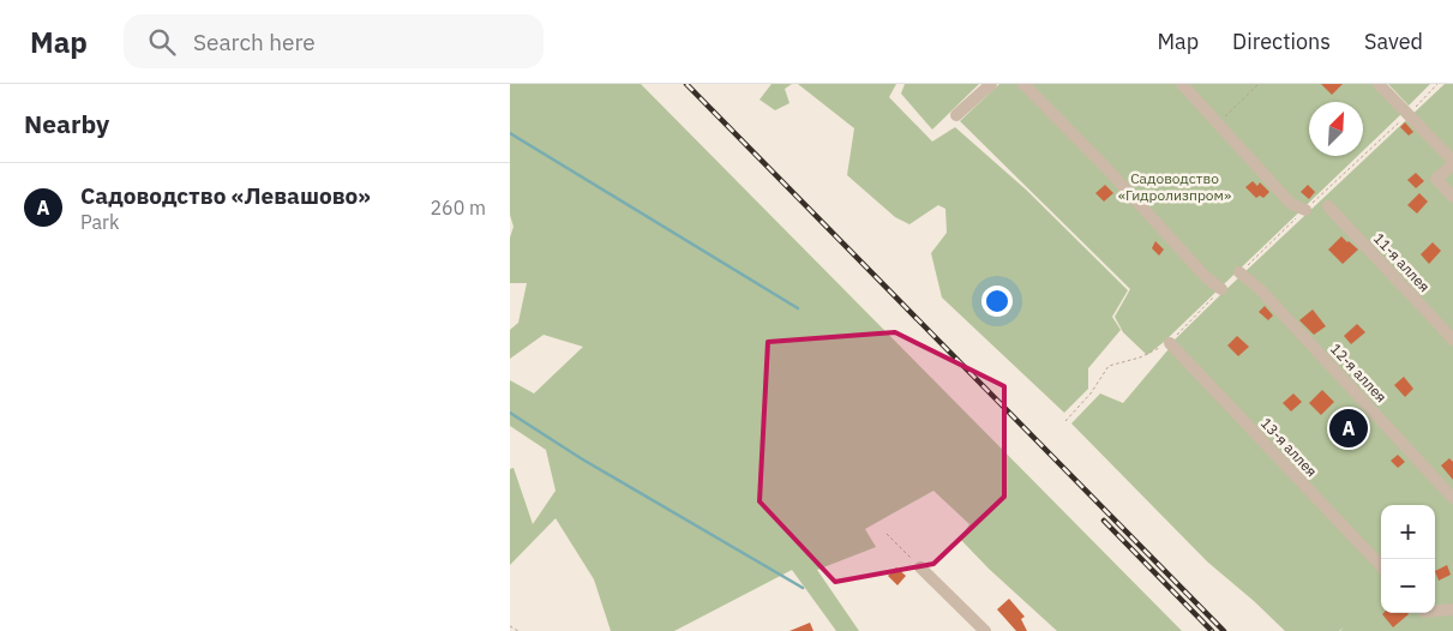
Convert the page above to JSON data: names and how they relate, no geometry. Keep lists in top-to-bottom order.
{
  "streets": {
    "street": ["11-я аллея", "12-я аллея", "13-я аллея"]
  },
  "parks": ["Садоводство «Гидролизпром»"],
  "north": "top right",
  "page": {
    "header": "Map",
    "search": "Search here",
    "nav": ["Map", "Directions", "Saved"],
    "heading": "Nearby",
    "list": [
      {
        "mark": "A",
        "name": "Садоводство «Левашово»",
        "note": "Park",
        "value": "260 m"
      }
    ],
    "pins": "A",
    "map_buttons": ["+", "−"]
  }
}
